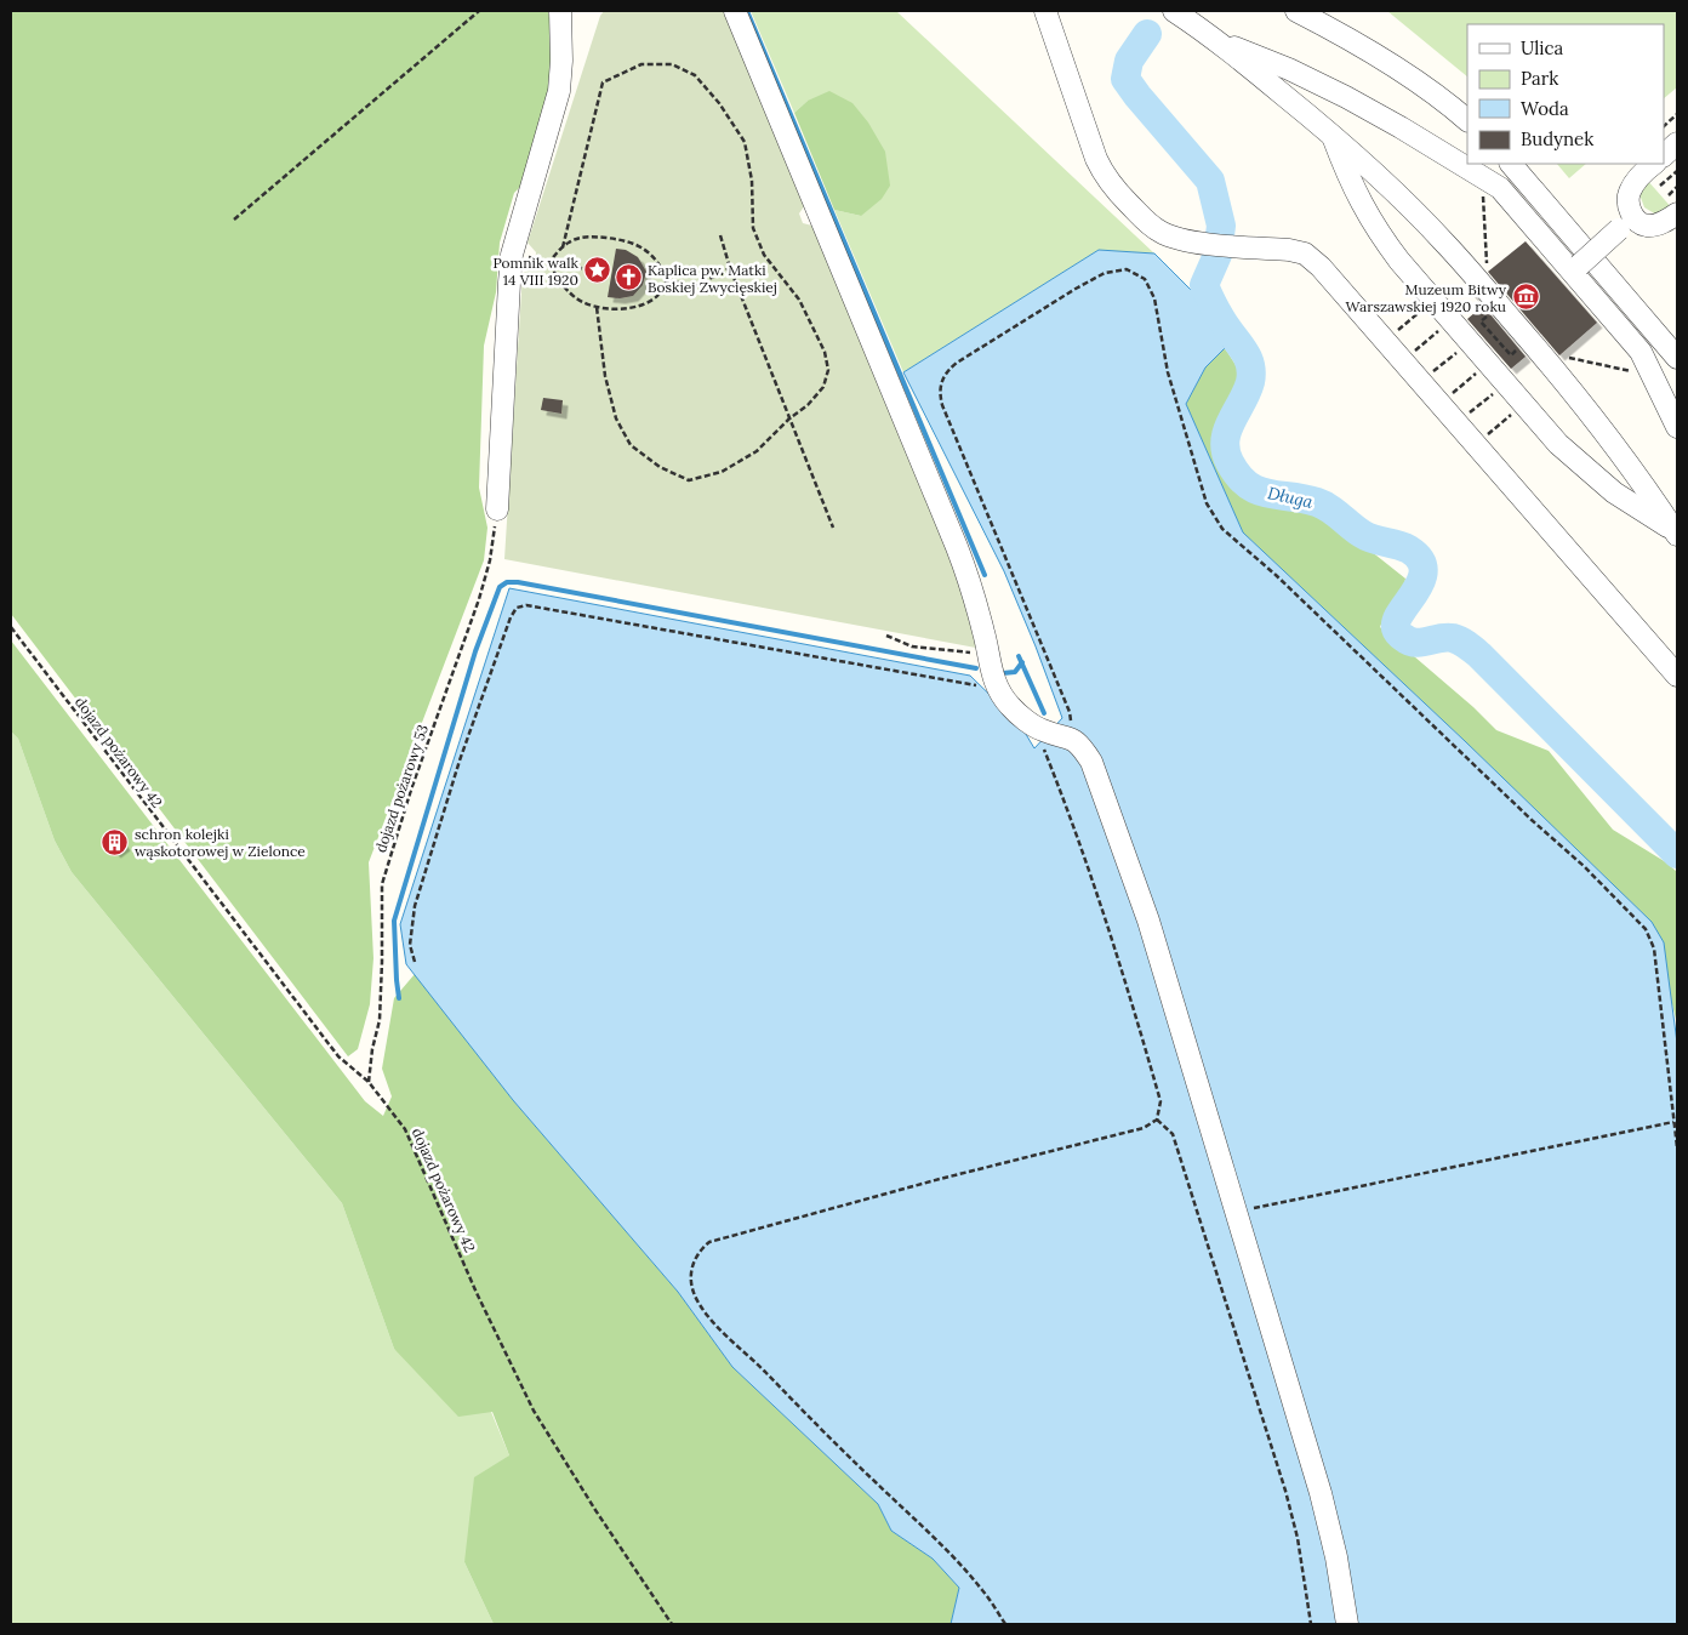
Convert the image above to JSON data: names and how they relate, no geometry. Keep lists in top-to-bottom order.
{
  "streets": {
    "path": ["dojazd pożarowy 42", "dojazd pożarowy 53"]
  },
  "crossings": [
    ["dojazd pożarowy 42", "dojazd pożarowy 53"]
  ],
  "water": ["Długa"],
  "places": {
    "place": ["Pomnik walk 14 VIII 1920"],
    "church": ["Kaplica pw. Matki Boskiej Zwycięskiej"],
    "museum": ["Muzeum Bitwy Warszawskiej 1920 roku"],
    "building": ["schron kolejki wąskotorowej w Zielonce"]
  },
  "legend": [
    "Ulica",
    "Park",
    "Woda",
    "Budynek"
  ]
}
